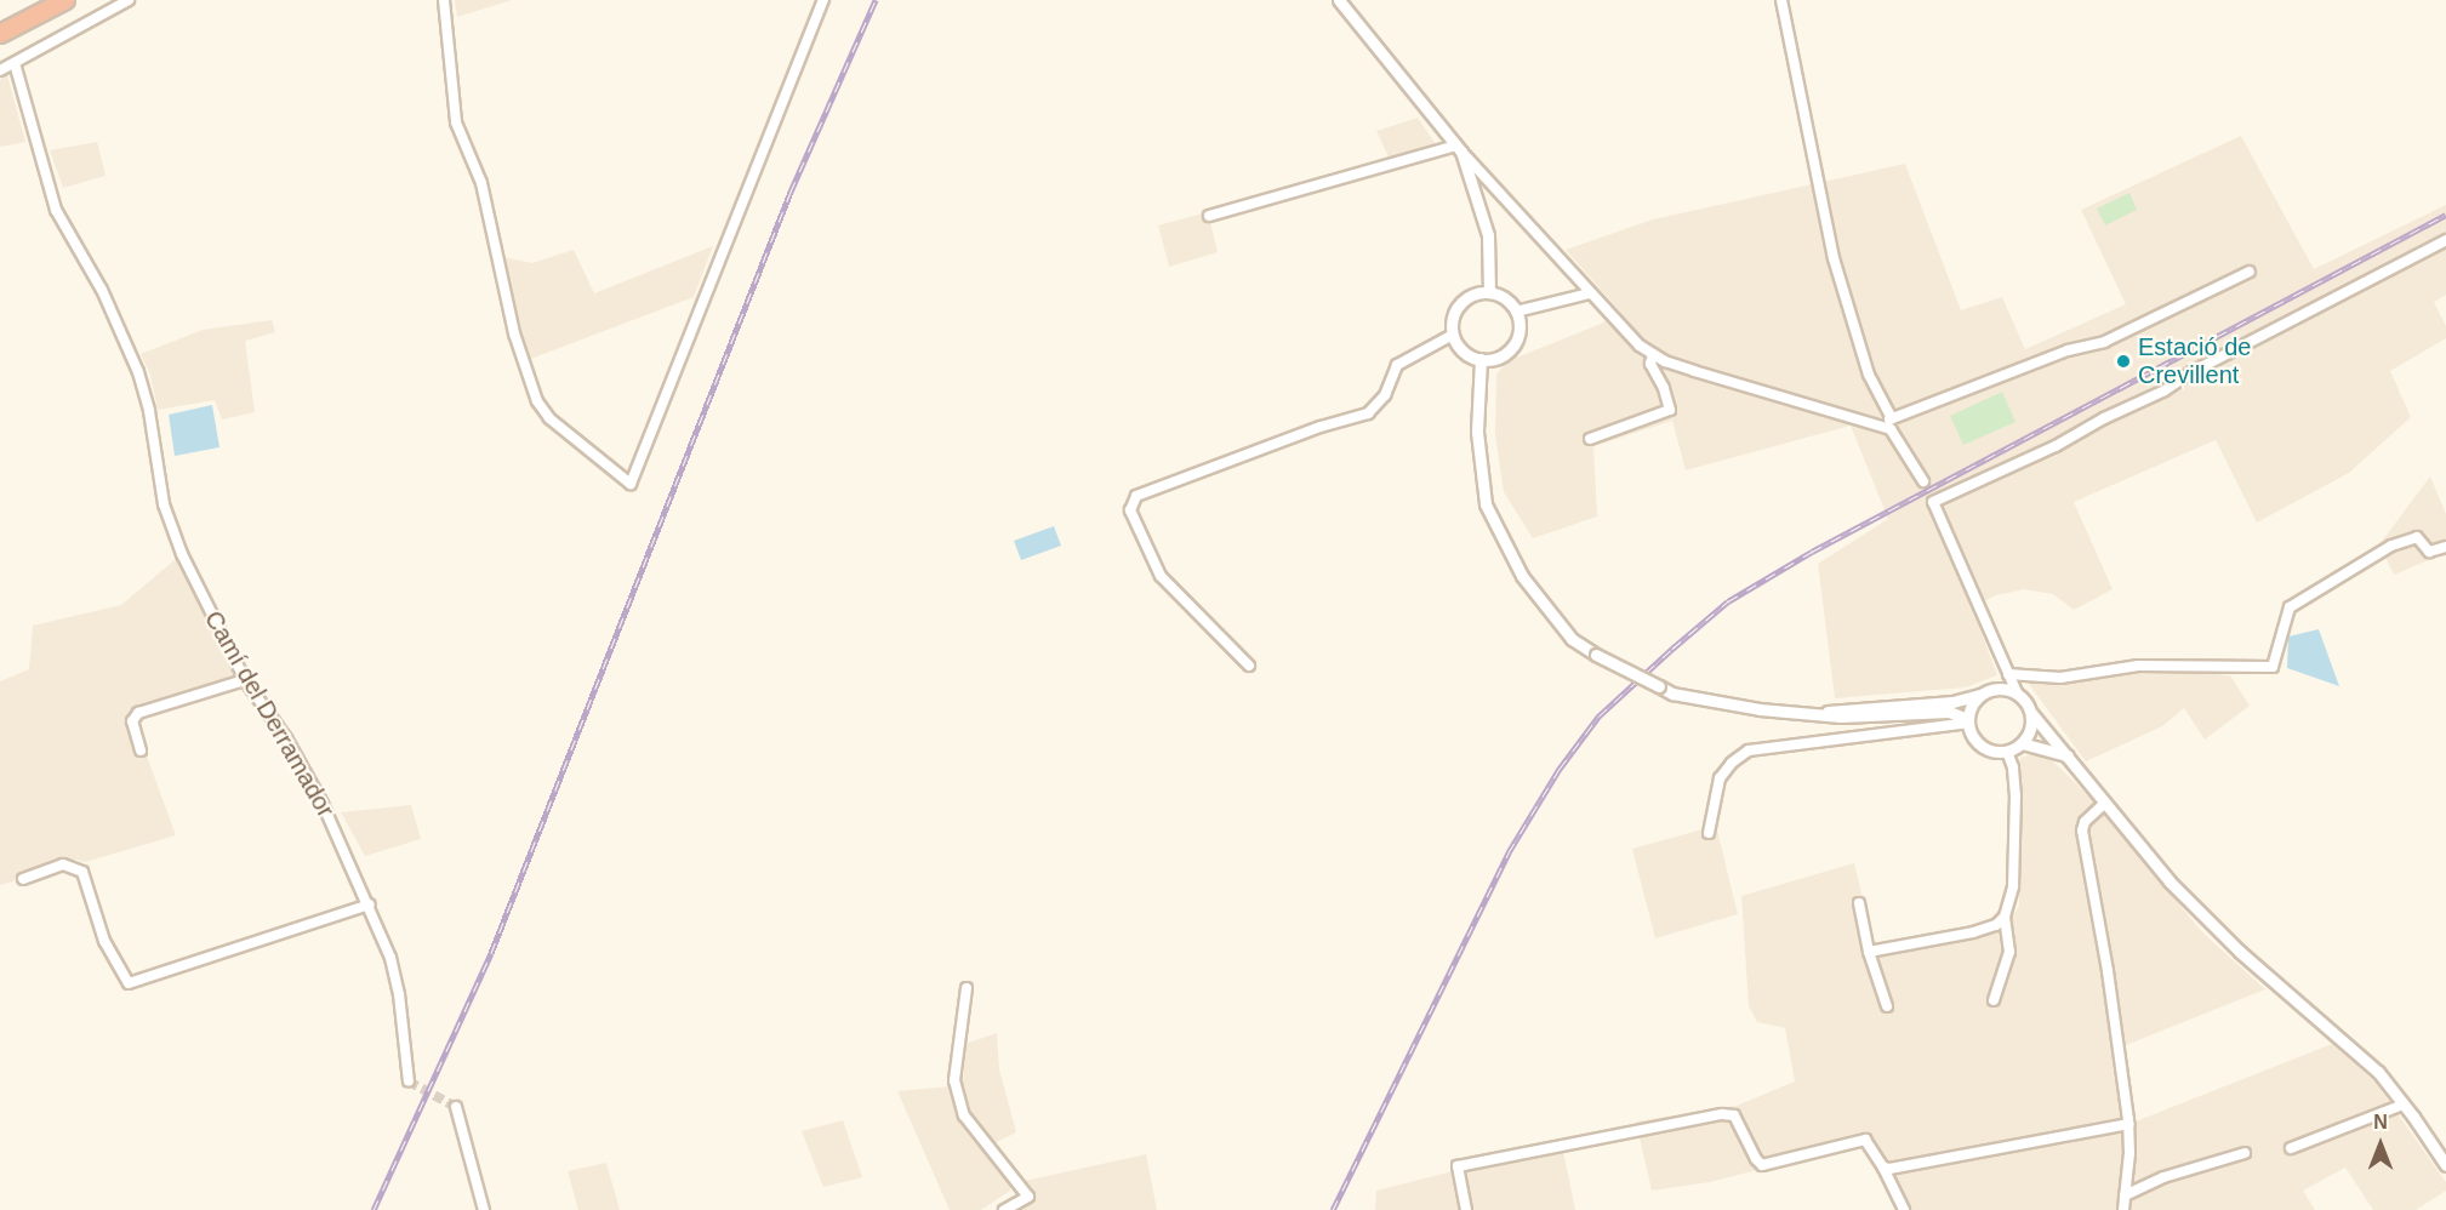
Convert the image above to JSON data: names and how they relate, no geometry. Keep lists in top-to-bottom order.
{
  "streets": {
    "street": ["Camí del Derramador"]
  },
  "places": ["Estació de Crevillent"],
  "north": "top"
}
